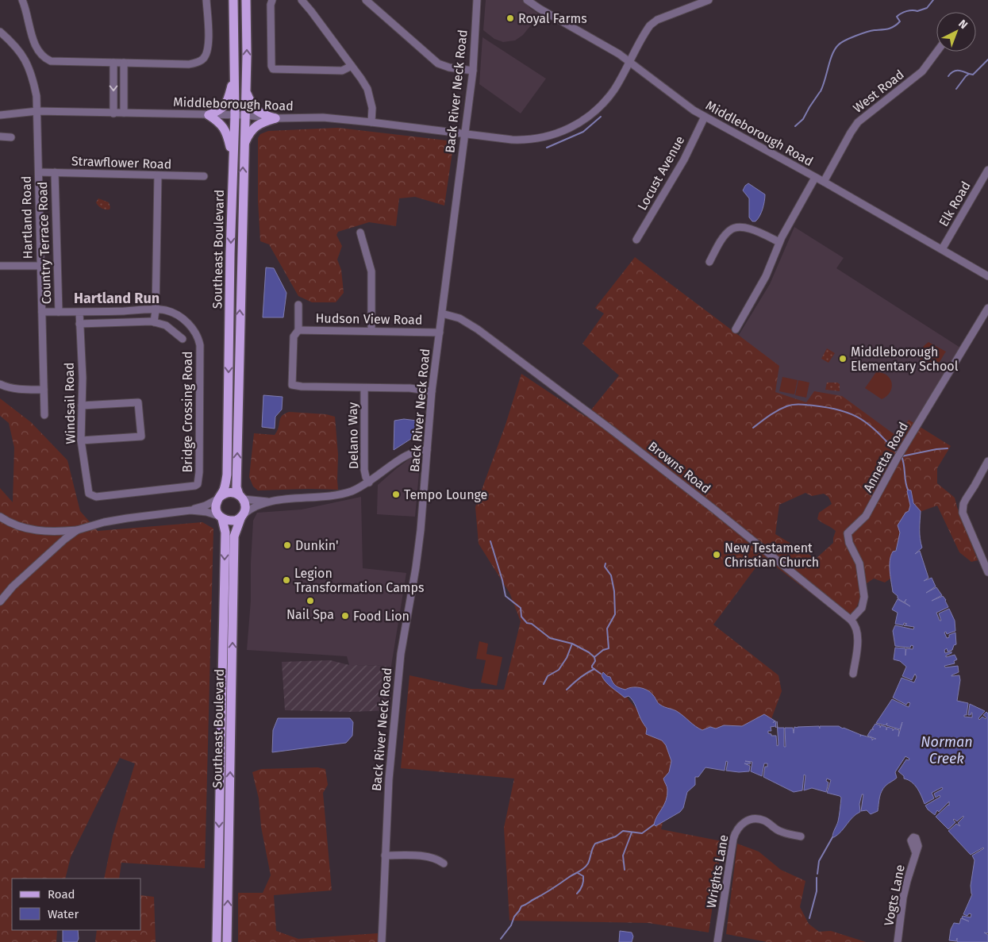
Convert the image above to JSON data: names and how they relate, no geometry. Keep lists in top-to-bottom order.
{
  "streets": {
    "main road": ["Southeast Boulevard"],
    "street": [
      "Back River Neck Road",
      "West Road",
      "Middleborough Road",
      "Strawflower Road",
      "Locust Avenue",
      "Elk Road",
      "Hartland Road",
      "Country Terrace Road",
      "Hudson View Road",
      "Windsail Road",
      "Bridge Crossing Road",
      "Delano Way",
      "Annetta Road",
      "Browns Road",
      "Wrights Lane",
      "Vogts Lane"
    ]
  },
  "crossings": [
    ["Back River Neck Road", "Middleborough Road"],
    ["Back River Neck Road", "Hudson View Road"],
    ["Back River Neck Road", "Browns Road"],
    ["West Road", "Middleborough Road"],
    ["Middleborough Road", "Locust Avenue"],
    ["Middleborough Road", "Elk Road"],
    ["Middleborough Road", "Hartland Road"],
    ["Middleborough Road", "Southeast Boulevard"],
    ["Strawflower Road", "Hartland Road"],
    ["Strawflower Road", "Country Terrace Road"],
    ["Hartland Road", "Bridge Crossing Road"],
    ["Country Terrace Road", "Bridge Crossing Road"],
    ["Hudson View Road", "Delano Way"],
    ["Windsail Road", "Bridge Crossing Road"],
    ["Annetta Road", "Browns Road"]
  ],
  "districts": ["Hartland Run"],
  "water": ["Norman Creek"],
  "places": [
    "Royal Farms",
    "Middleborough Elementary School",
    "Tempo Lounge",
    "Dunkin'",
    "New Testament Christian Church",
    "Legion Transformation Camps",
    "Nail Spa",
    "Food Lion"
  ],
  "legend": ["Road", "Water"],
  "north": "top right"
}
